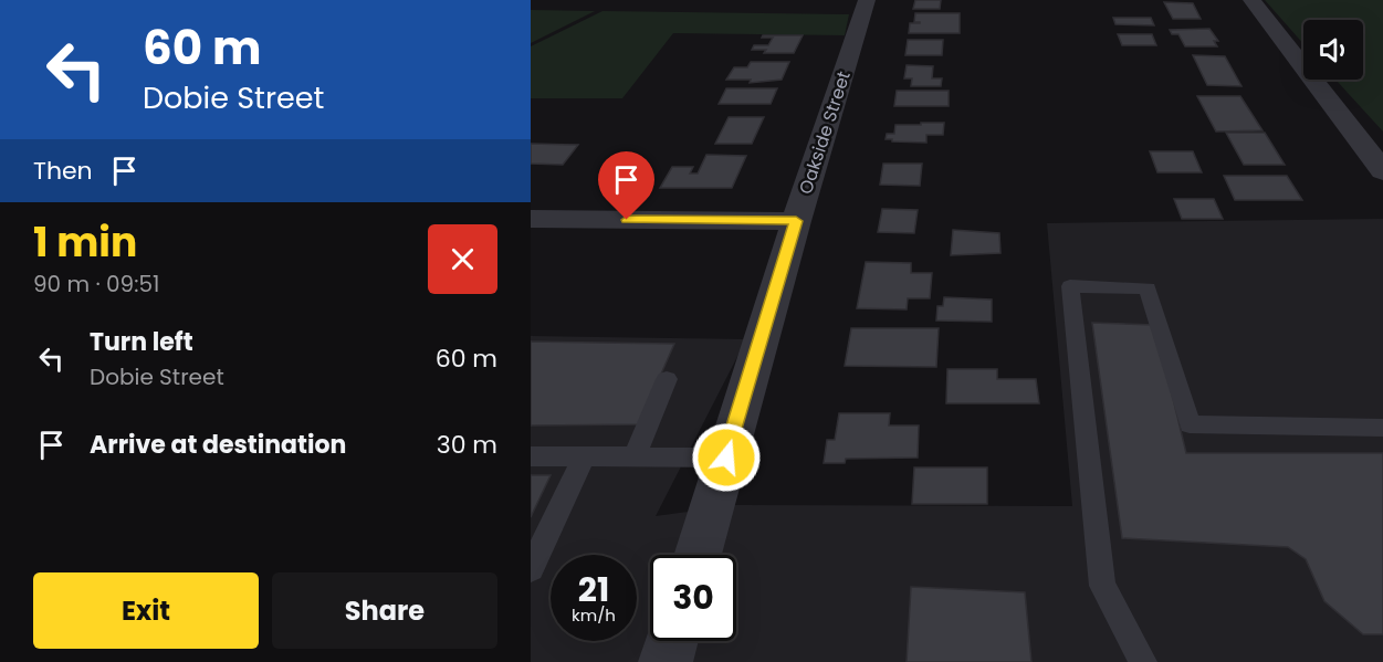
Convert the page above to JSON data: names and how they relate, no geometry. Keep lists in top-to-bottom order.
{
  "streets": {
    "street": ["Oakside Street"]
  },
  "page": {
    "turn": ["60 m", "Dobie Street"],
    "then": "Then",
    "heading": ["1 min", "90 m · 09:51"],
    "list": [
      {
        "name": "Turn left",
        "note": "Dobie Street",
        "value": "60 m"
      },
      {
        "name": "Arrive at destination",
        "value": "30 m"
      }
    ],
    "speed": "21 km/h",
    "limit": "30",
    "buttons": ["Exit", "Share"]
  }
}
